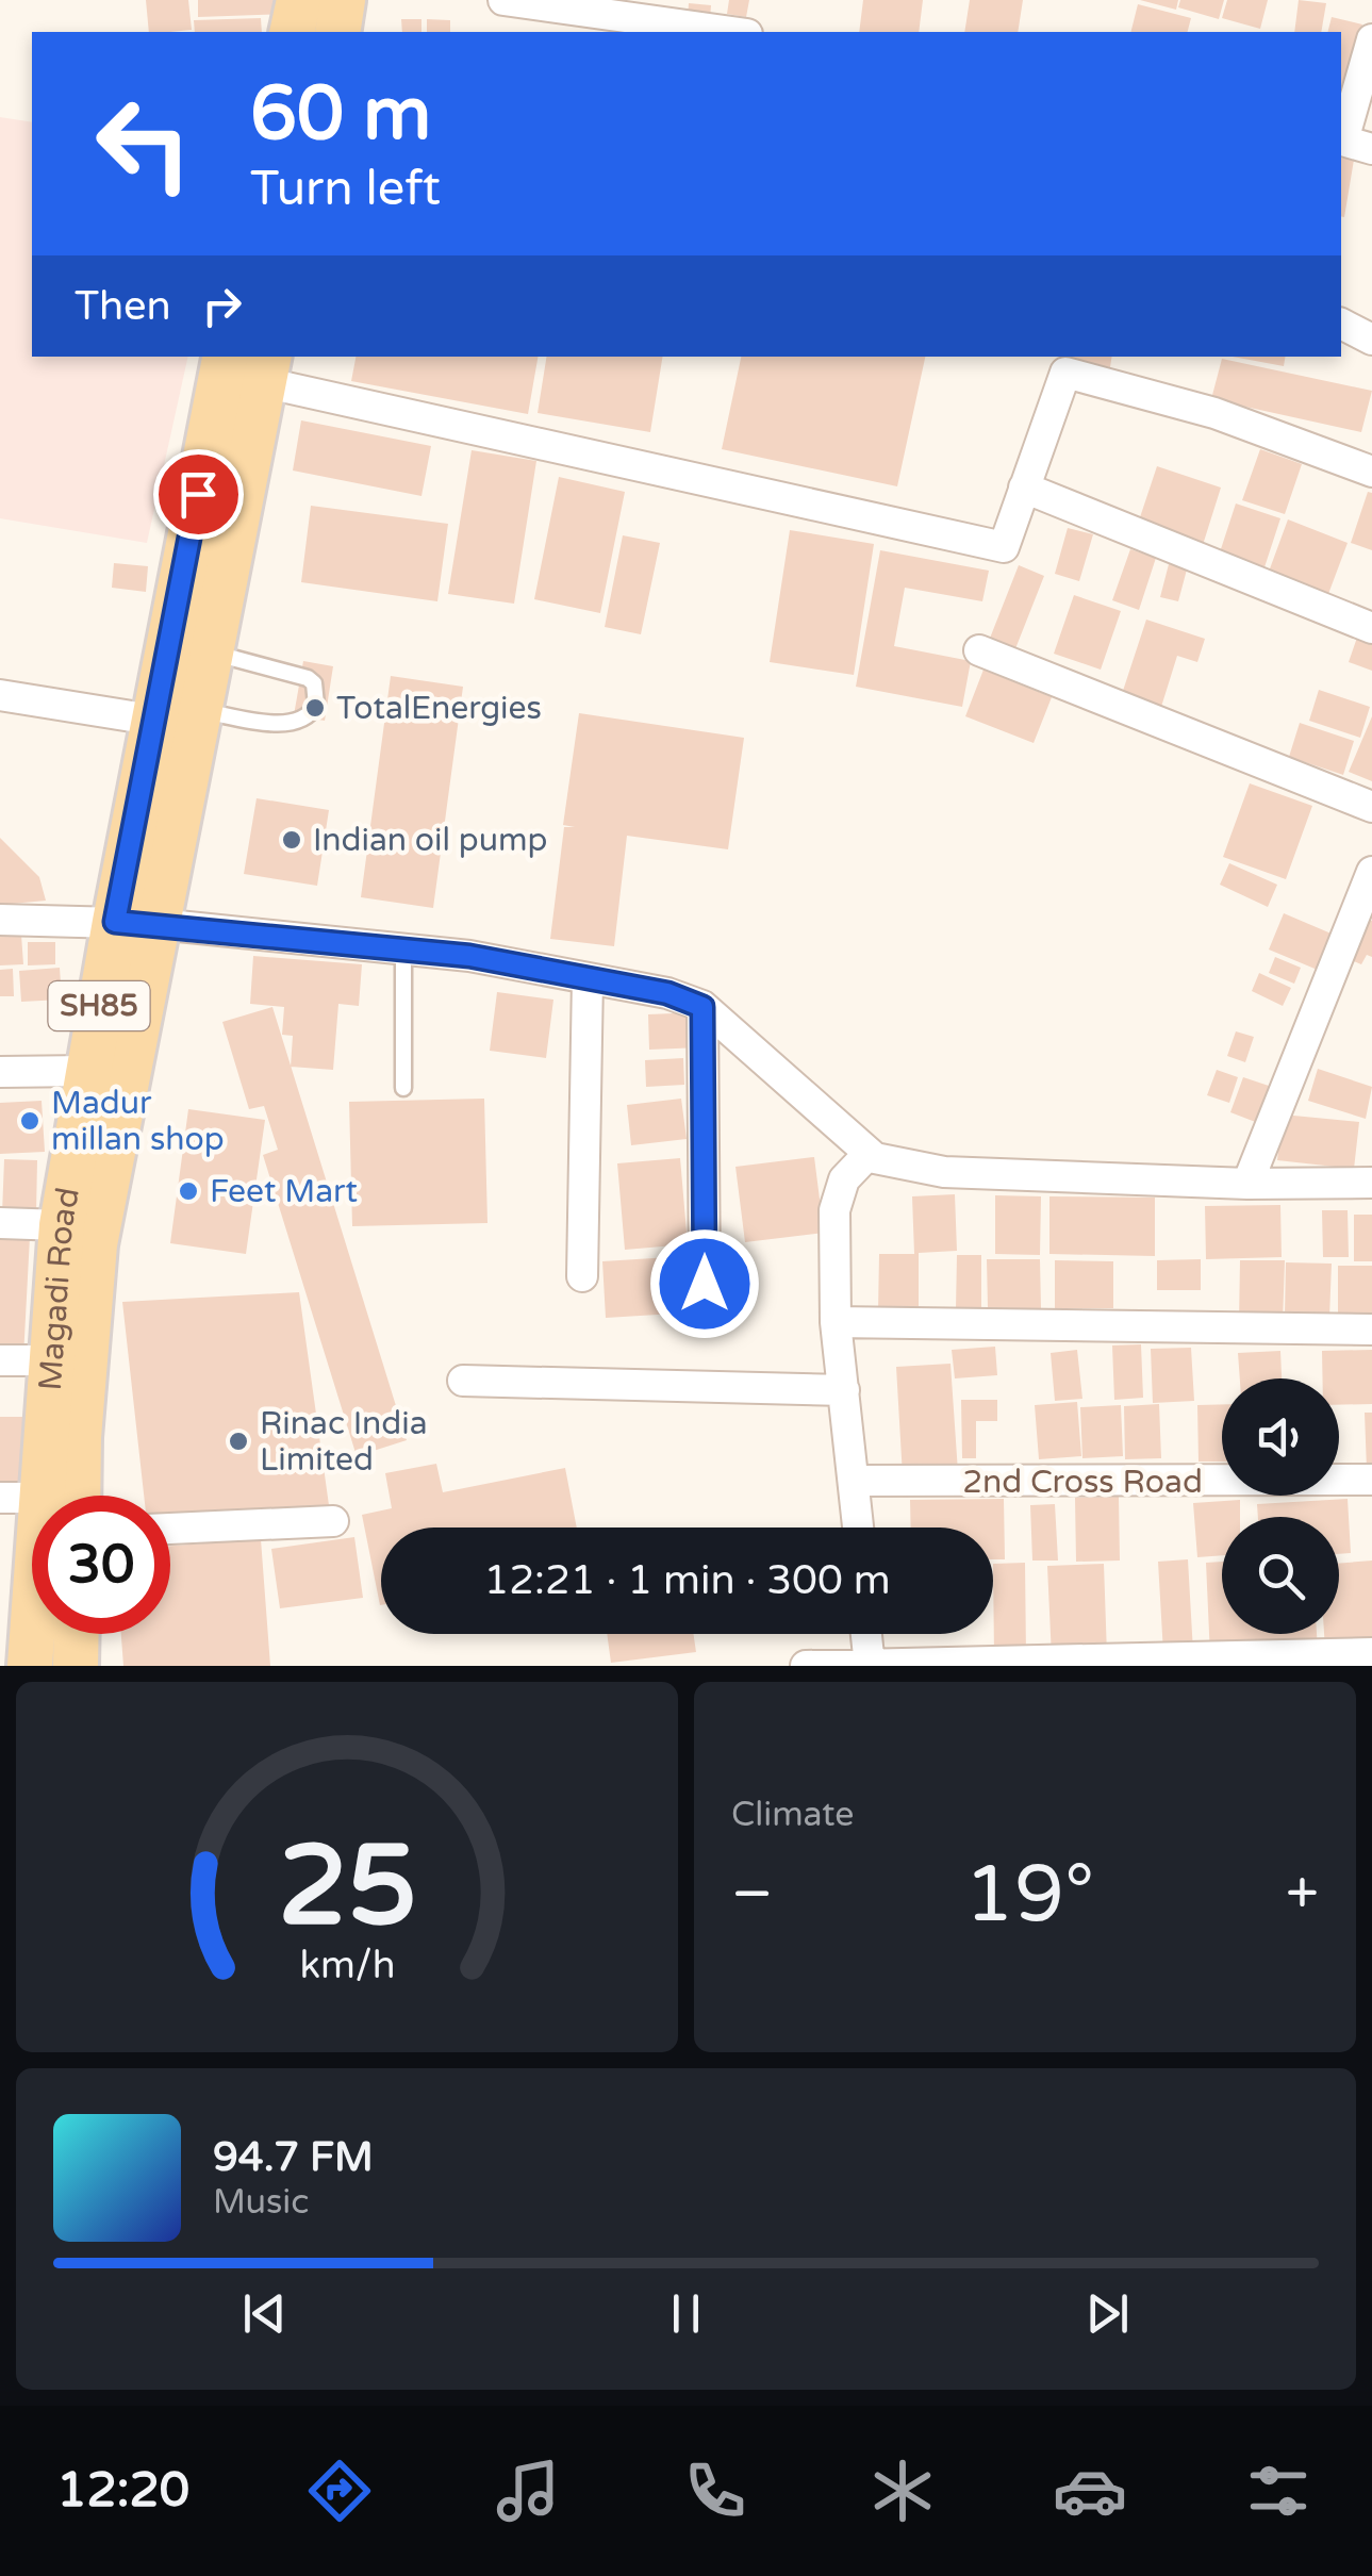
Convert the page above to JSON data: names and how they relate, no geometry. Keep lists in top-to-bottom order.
{
  "streets": {
    "main road": ["SH85", "Magadi Road"],
    "street": ["2nd Cross Road"]
  },
  "places": [
    "TotalEnergies",
    "Indian oil pump",
    "Madur millan shop",
    "Feet Mart",
    "Rinac India Limited"
  ],
  "page": {
    "turn": ["60 m", "Turn left"],
    "then": "Then",
    "limit": "30",
    "trip": "12:21 · 1 min · 300 m",
    "tile": "Climate",
    "heat": ["−", "19°", "+"],
    "song": ["94.7 FM", "Music"],
    "tabs": "12:20",
    "gauge": ["25", "km/h"]
  }
}
